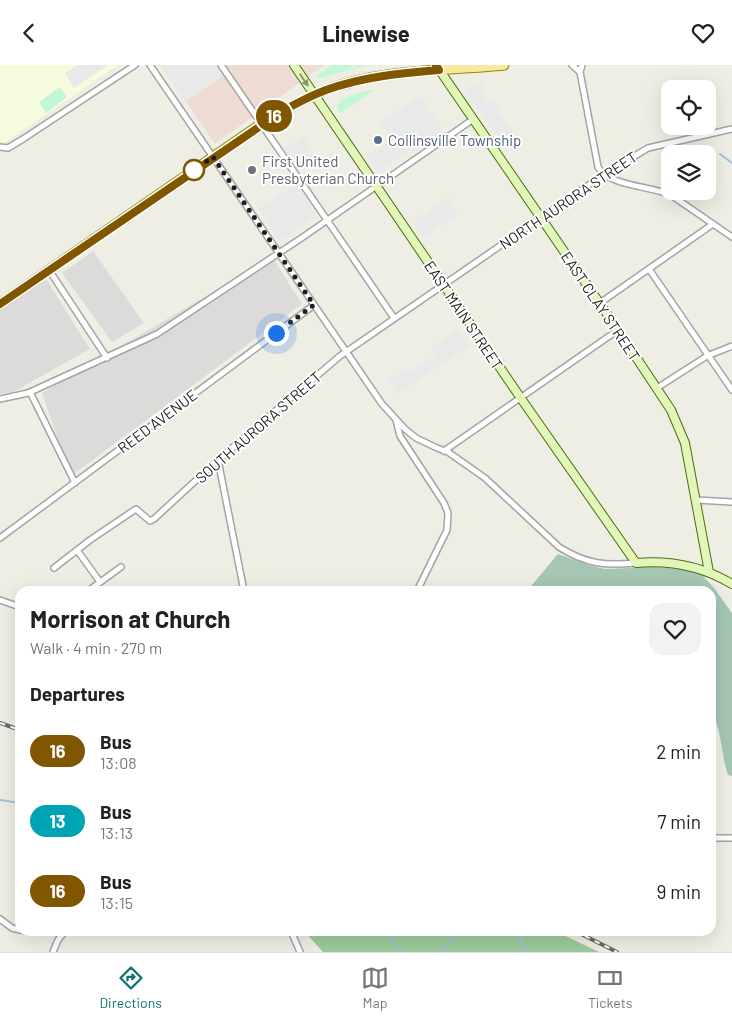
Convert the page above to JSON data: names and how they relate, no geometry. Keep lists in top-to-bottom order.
{
  "streets": {
    "street": [
      "NORTH AURORA STREET",
      "EAST CLAY STREET",
      "EAST MAIN STREET",
      "REED AVENUE",
      "SOUTH AURORA STREET"
    ]
  },
  "crossings": [
    ["NORTH AURORA STREET", "EAST CLAY STREET"],
    ["NORTH AURORA STREET", "EAST MAIN STREET"],
    ["NORTH AURORA STREET", "SOUTH AURORA STREET"],
    ["EAST MAIN STREET", "SOUTH AURORA STREET"]
  ],
  "places": ["Collinsville Township", "First United Presbyterian Church"],
  "lines": ["bus line 16"],
  "page": {
    "header": "Linewise",
    "on_map": "16",
    "heading": [
      ["Morrison at Church", "Walk · 4 min · 270 m"],
      "Departures"
    ],
    "list": [
      {
        "mark": "16",
        "name": "Bus",
        "note": "13:08",
        "value": "2 min"
      },
      {
        "mark": "13",
        "name": "Bus",
        "note": "13:13",
        "value": "7 min"
      },
      {
        "mark": "16",
        "name": "Bus",
        "note": "13:15",
        "value": "9 min"
      }
    ],
    "tabs": ["Directions", "Map", "Tickets"]
  }
}
